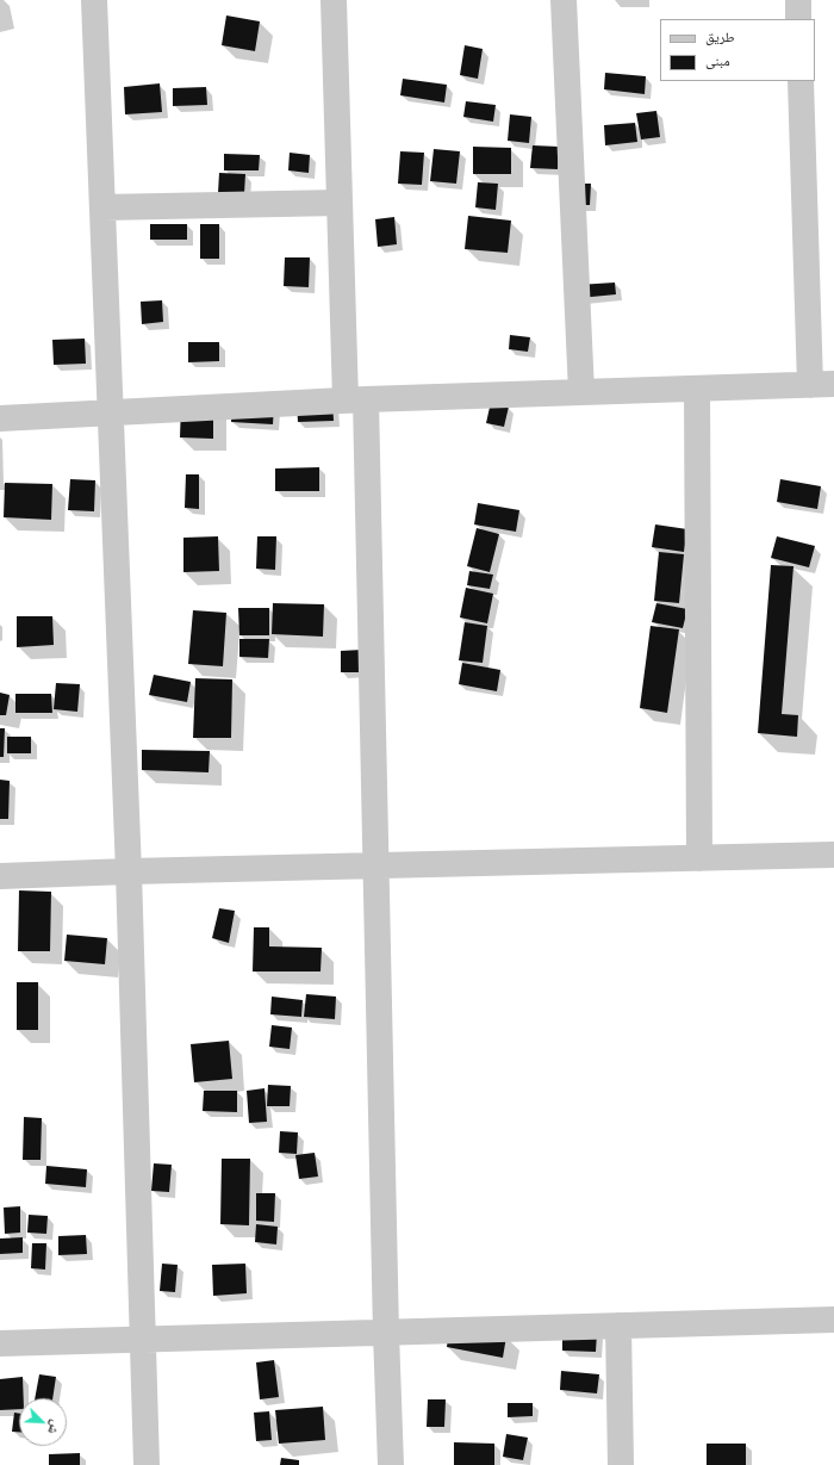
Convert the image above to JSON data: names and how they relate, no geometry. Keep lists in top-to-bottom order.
{
  "legend": ["طريق", "مبنى"],
  "north": "bottom right"
}
